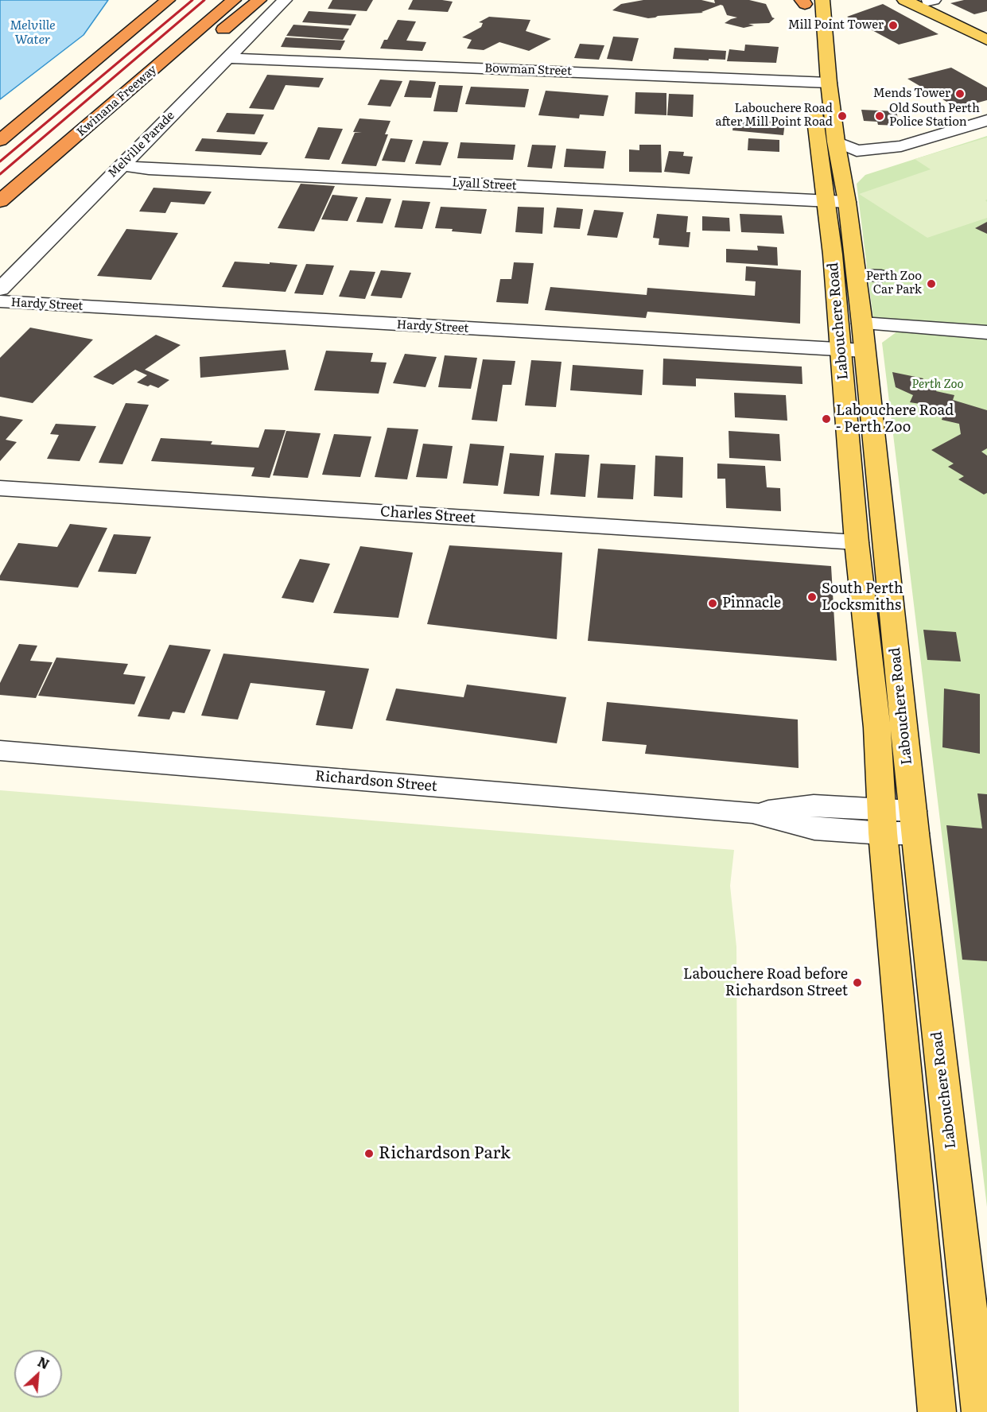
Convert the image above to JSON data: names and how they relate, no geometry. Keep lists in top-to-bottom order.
{
  "streets": {
    "highway": ["Kwinana Freeway"],
    "main road": ["Labouchere Road"],
    "street": [
      "Bowman Street",
      "Melville Parade",
      "Lyall Street",
      "Hardy Street",
      "Charles Street",
      "Richardson Street"
    ]
  },
  "crossings": [
    ["Bowman Street", "Melville Parade"],
    ["Bowman Street", "Labouchere Road"],
    ["Melville Parade", "Lyall Street"],
    ["Lyall Street", "Labouchere Road"],
    ["Hardy Street", "Labouchere Road"],
    ["Labouchere Road", "Charles Street"],
    ["Labouchere Road", "Richardson Street"]
  ],
  "water": ["Melville Water"],
  "parks": ["Perth Zoo"],
  "places": [
    "Mill Point Tower",
    "Mends Tower",
    "Labouchere Road after Mill Point Road",
    "Old South Perth Police Station",
    "Perth Zoo Car Park",
    "Labouchere Road - Perth Zoo",
    "South Perth Locksmiths",
    "Pinnacle",
    "Labouchere Road before Richardson Street",
    "Richardson Park"
  ],
  "north": "top right"
}
